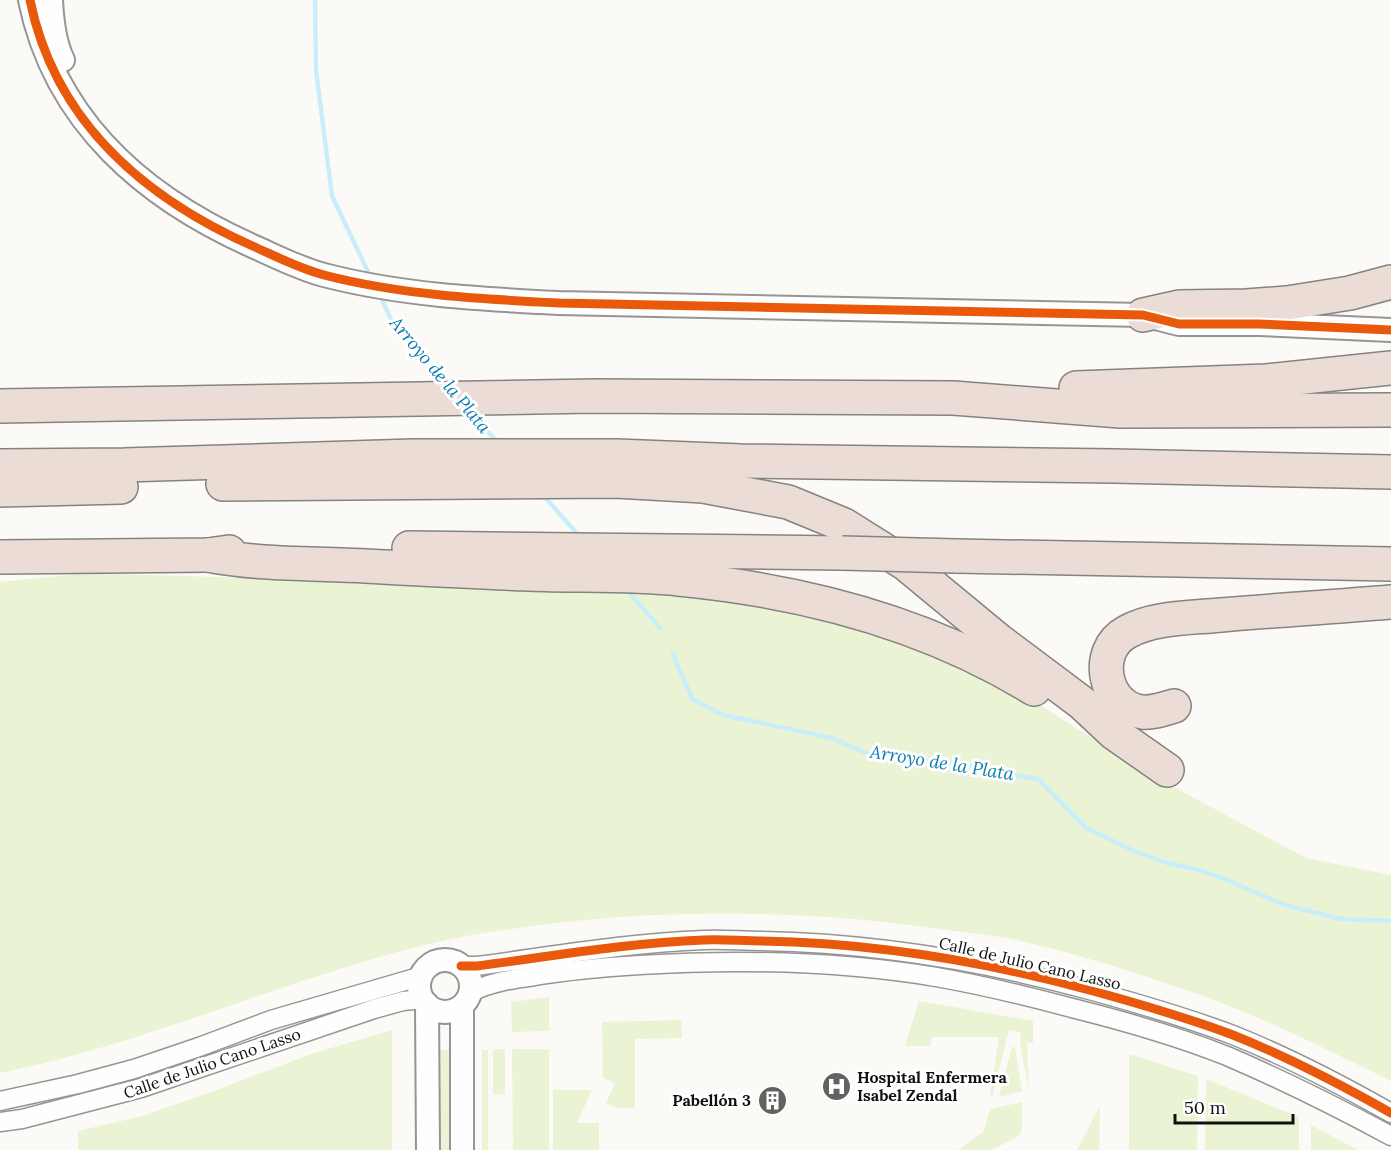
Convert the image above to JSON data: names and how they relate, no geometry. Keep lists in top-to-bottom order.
{
  "streets": {
    "street": ["Calle de Julio Cano Lasso"]
  },
  "water": ["Arroyo de la Plata"],
  "places": {
    "hospital": ["Hospital Enfermera Isabel Zendal"],
    "building": ["Pabellón 3"]
  },
  "scale_bar": "50 m"
}
